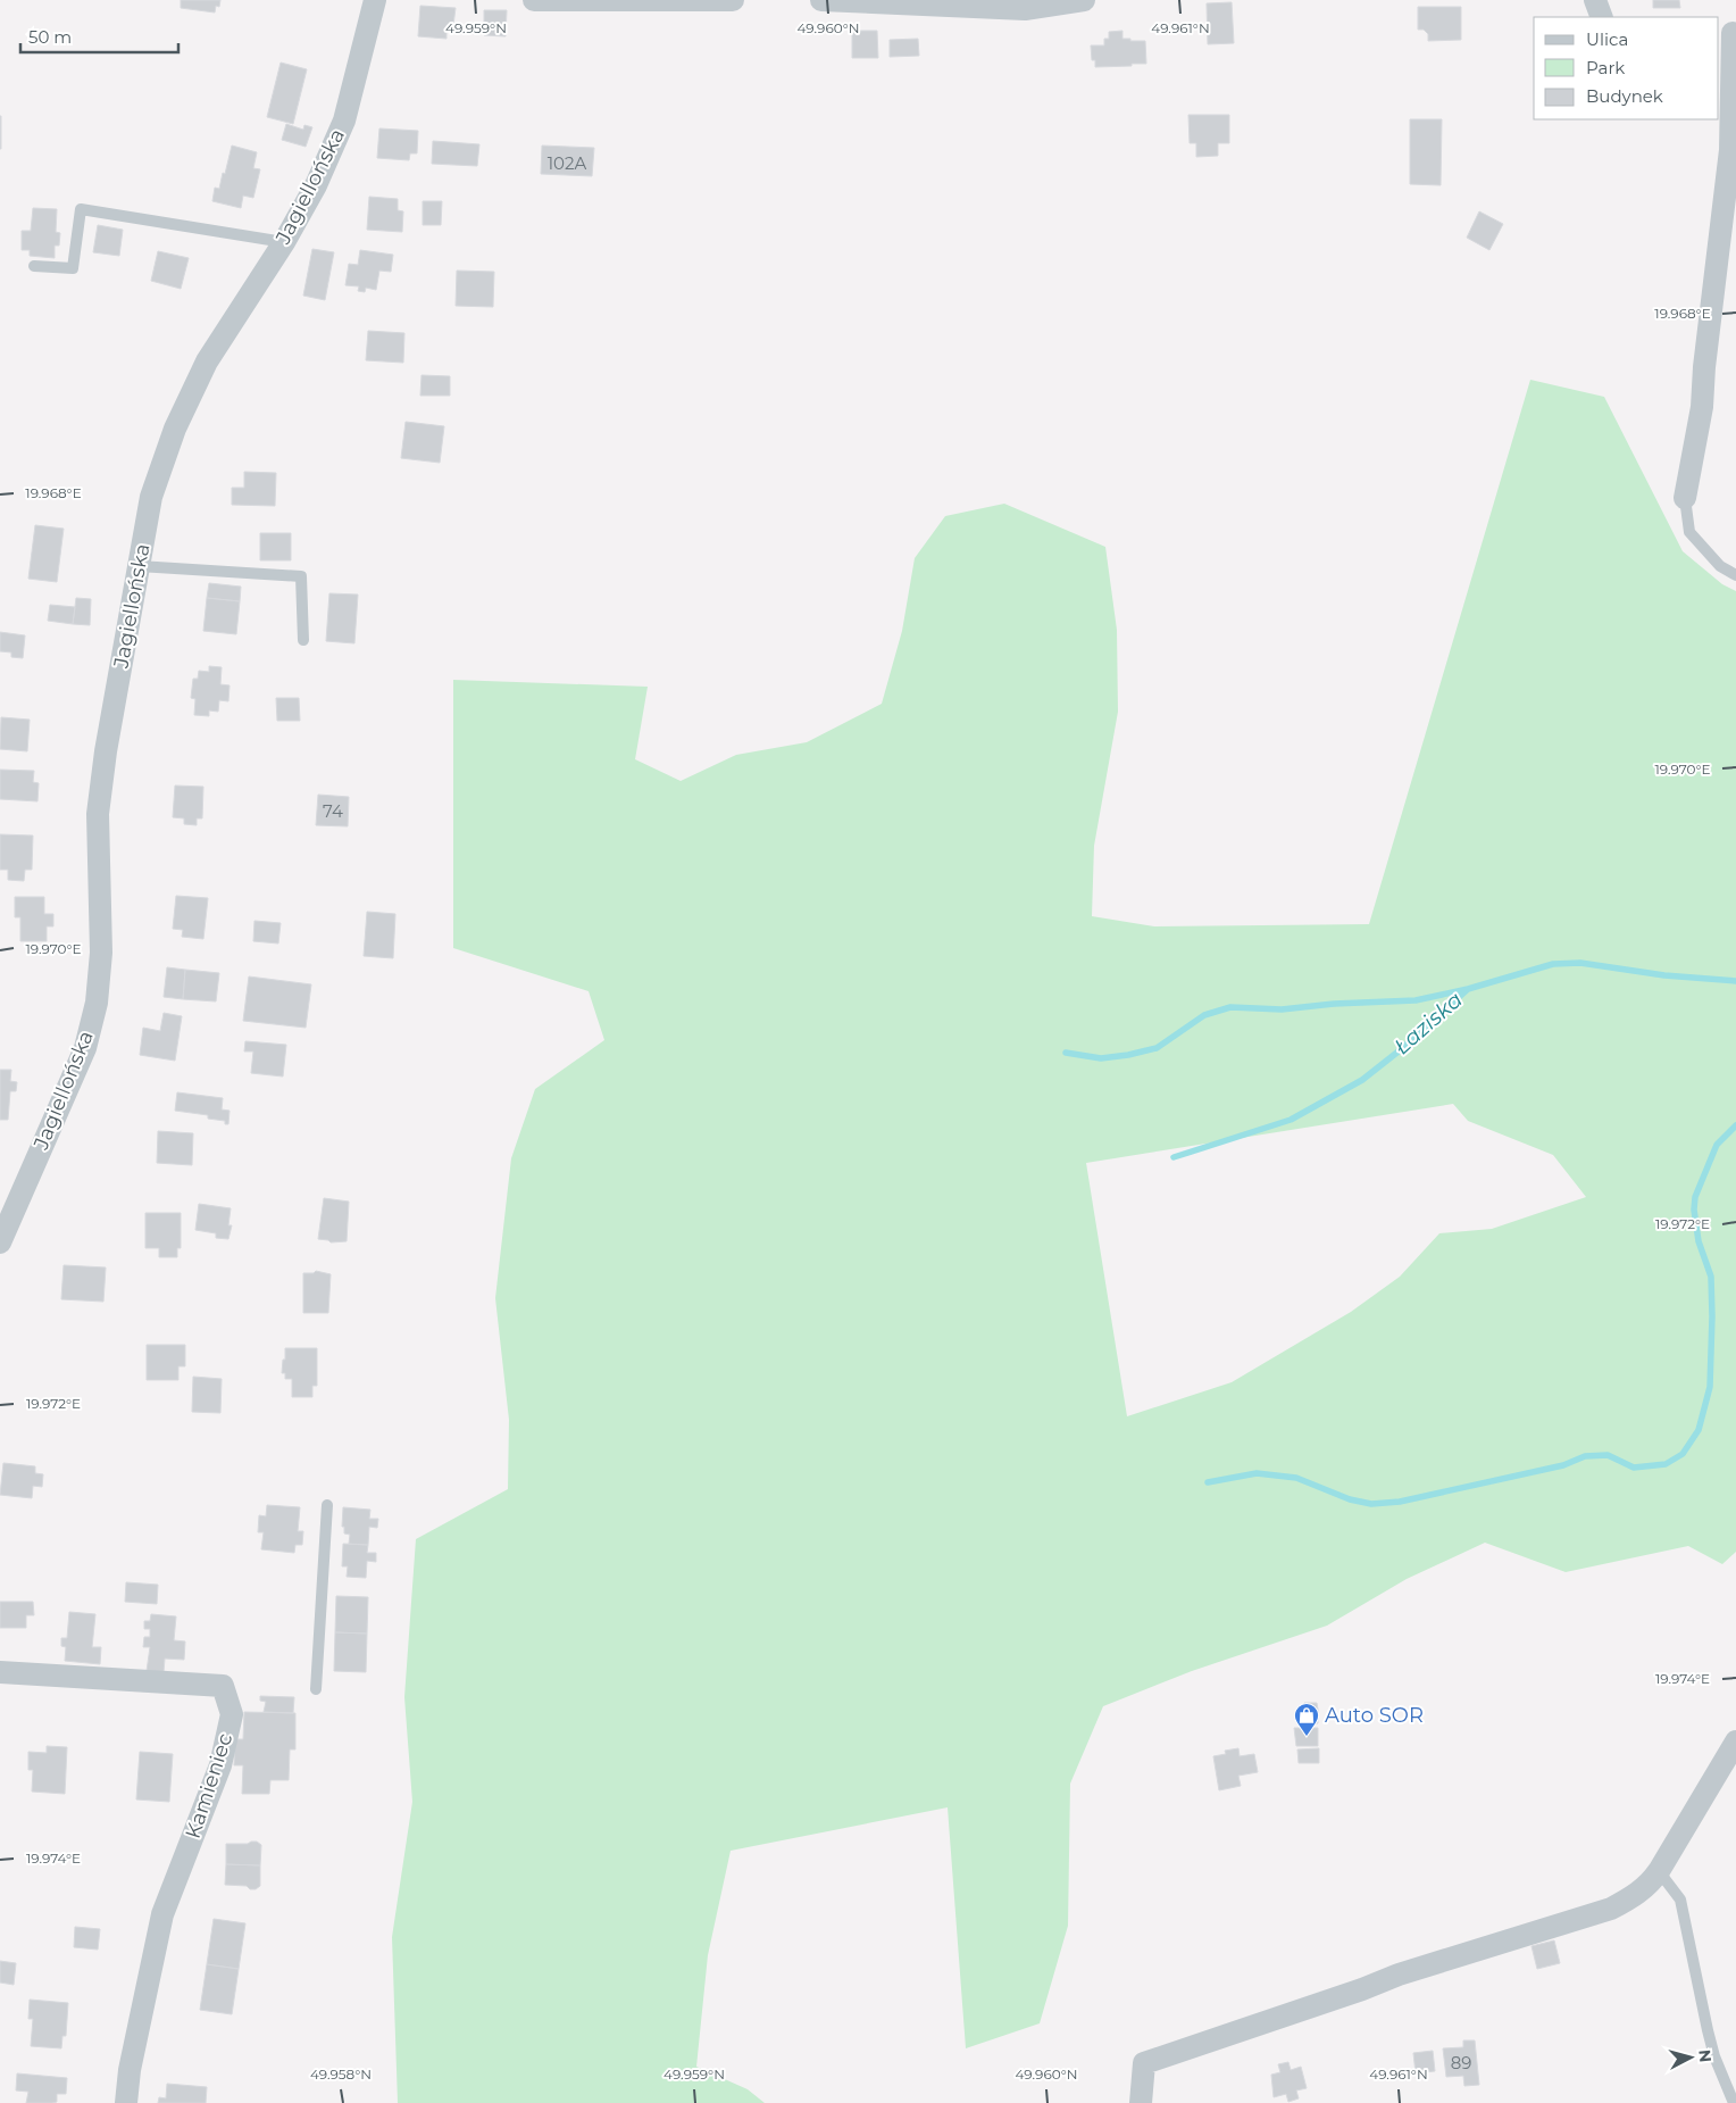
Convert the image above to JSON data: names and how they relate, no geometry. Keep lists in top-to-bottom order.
{
  "streets": {
    "street": ["Jagiellońska", "Kamieniec"]
  },
  "water": ["Łaziska"],
  "places": {
    "shop": ["Auto SOR"]
  },
  "house_numbers": ["102A", "74", "89"],
  "legend": ["Ulica", "Park", "Budynek"],
  "scale_bar": "50 m",
  "north": "right",
  "coordinates": [
    "49.959°N",
    "49.960°N",
    "49.961°N",
    "19.968°E",
    "19.970°E",
    "19.972°E",
    "19.974°E",
    "49.958°N"
  ]
}
